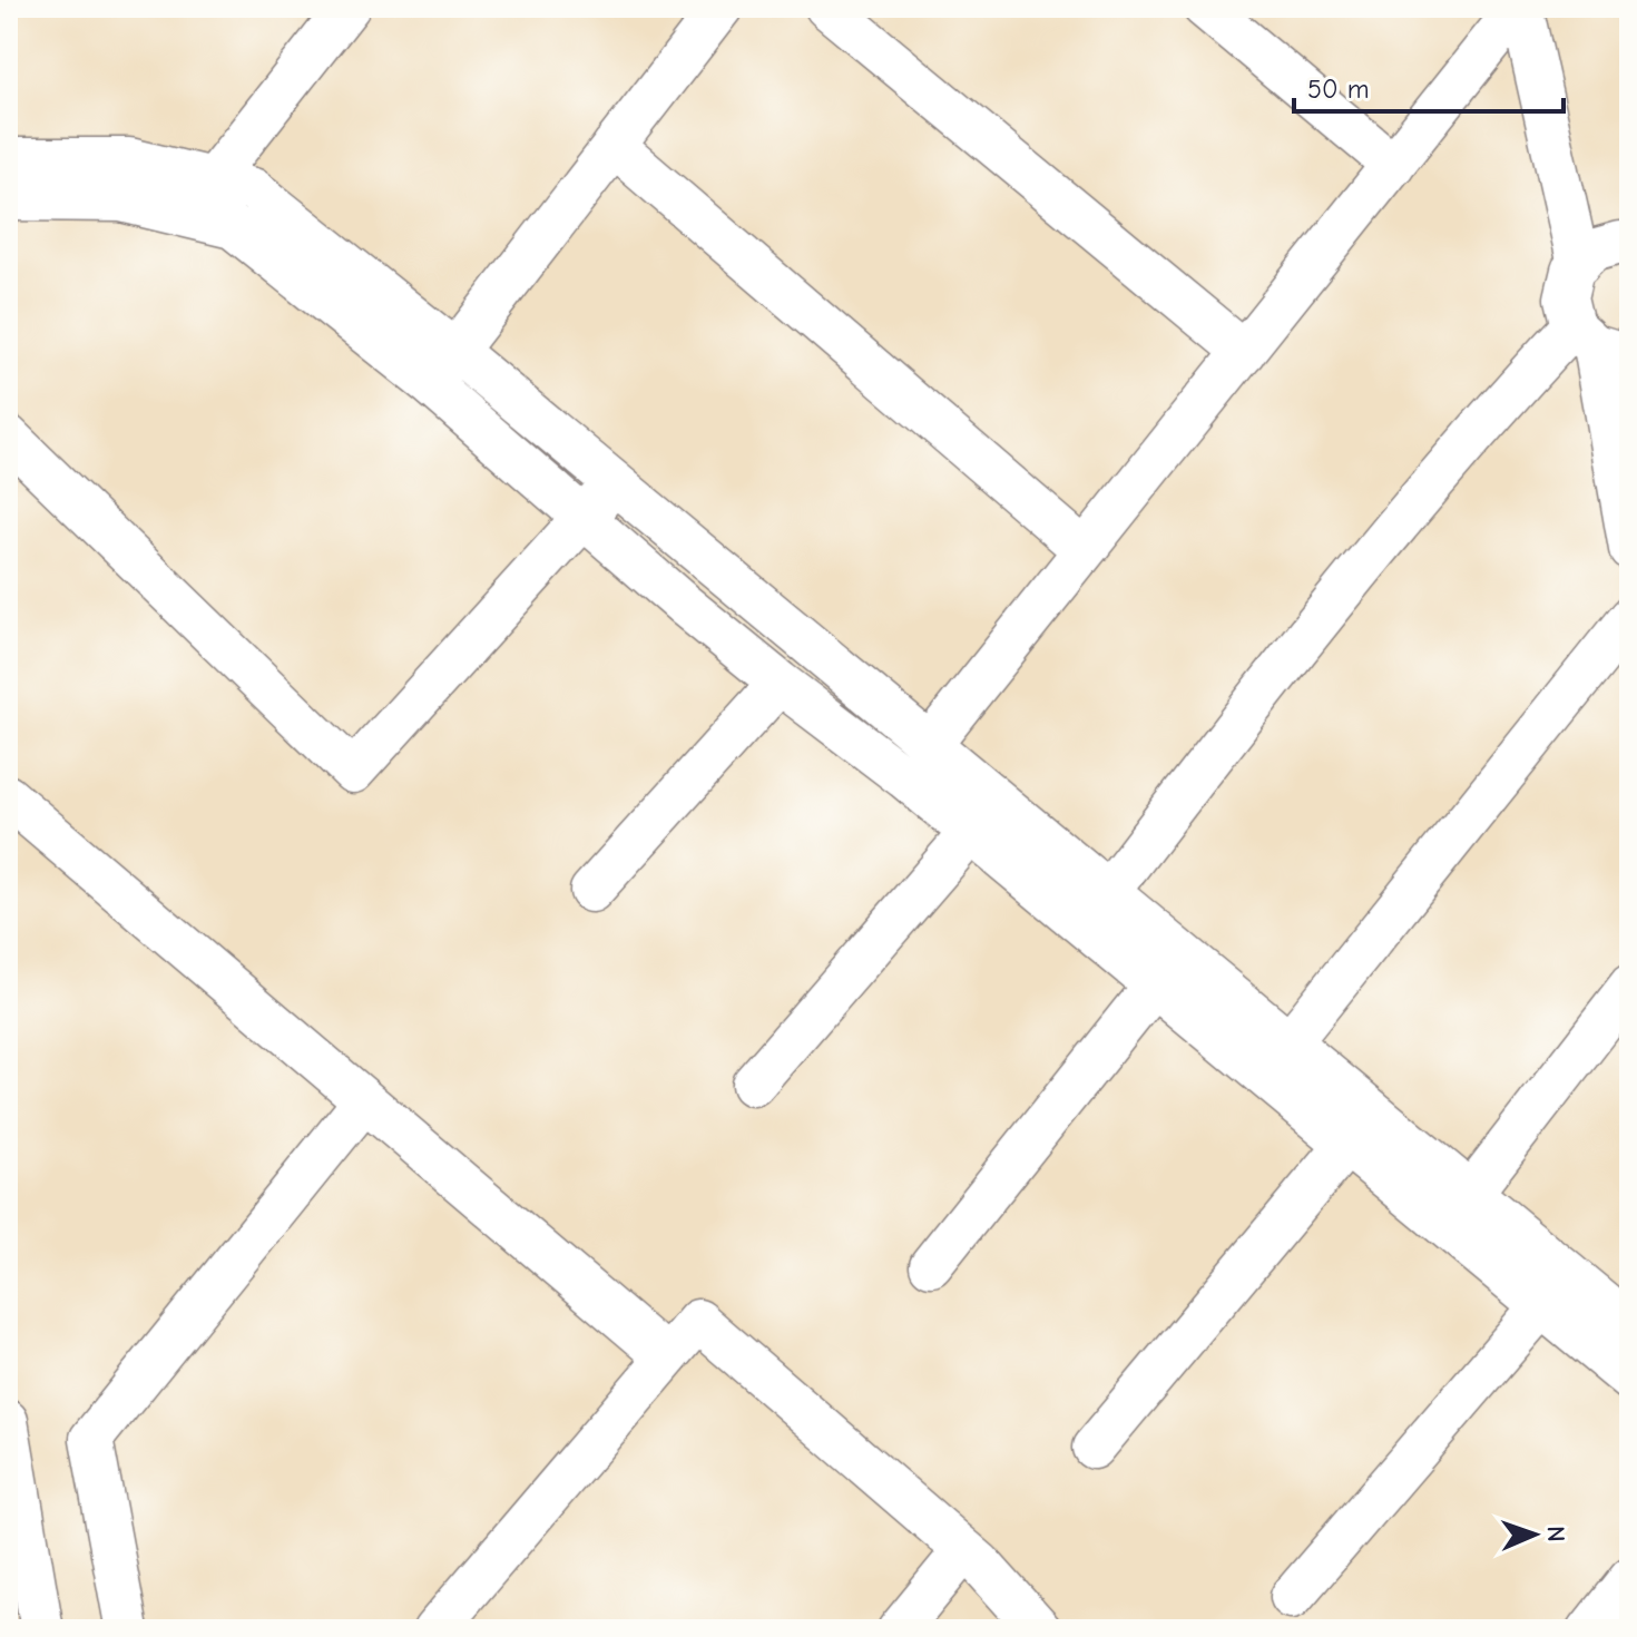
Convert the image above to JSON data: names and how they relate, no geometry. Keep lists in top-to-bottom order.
{
  "scale_bar": "50 m",
  "north": "right"
}
